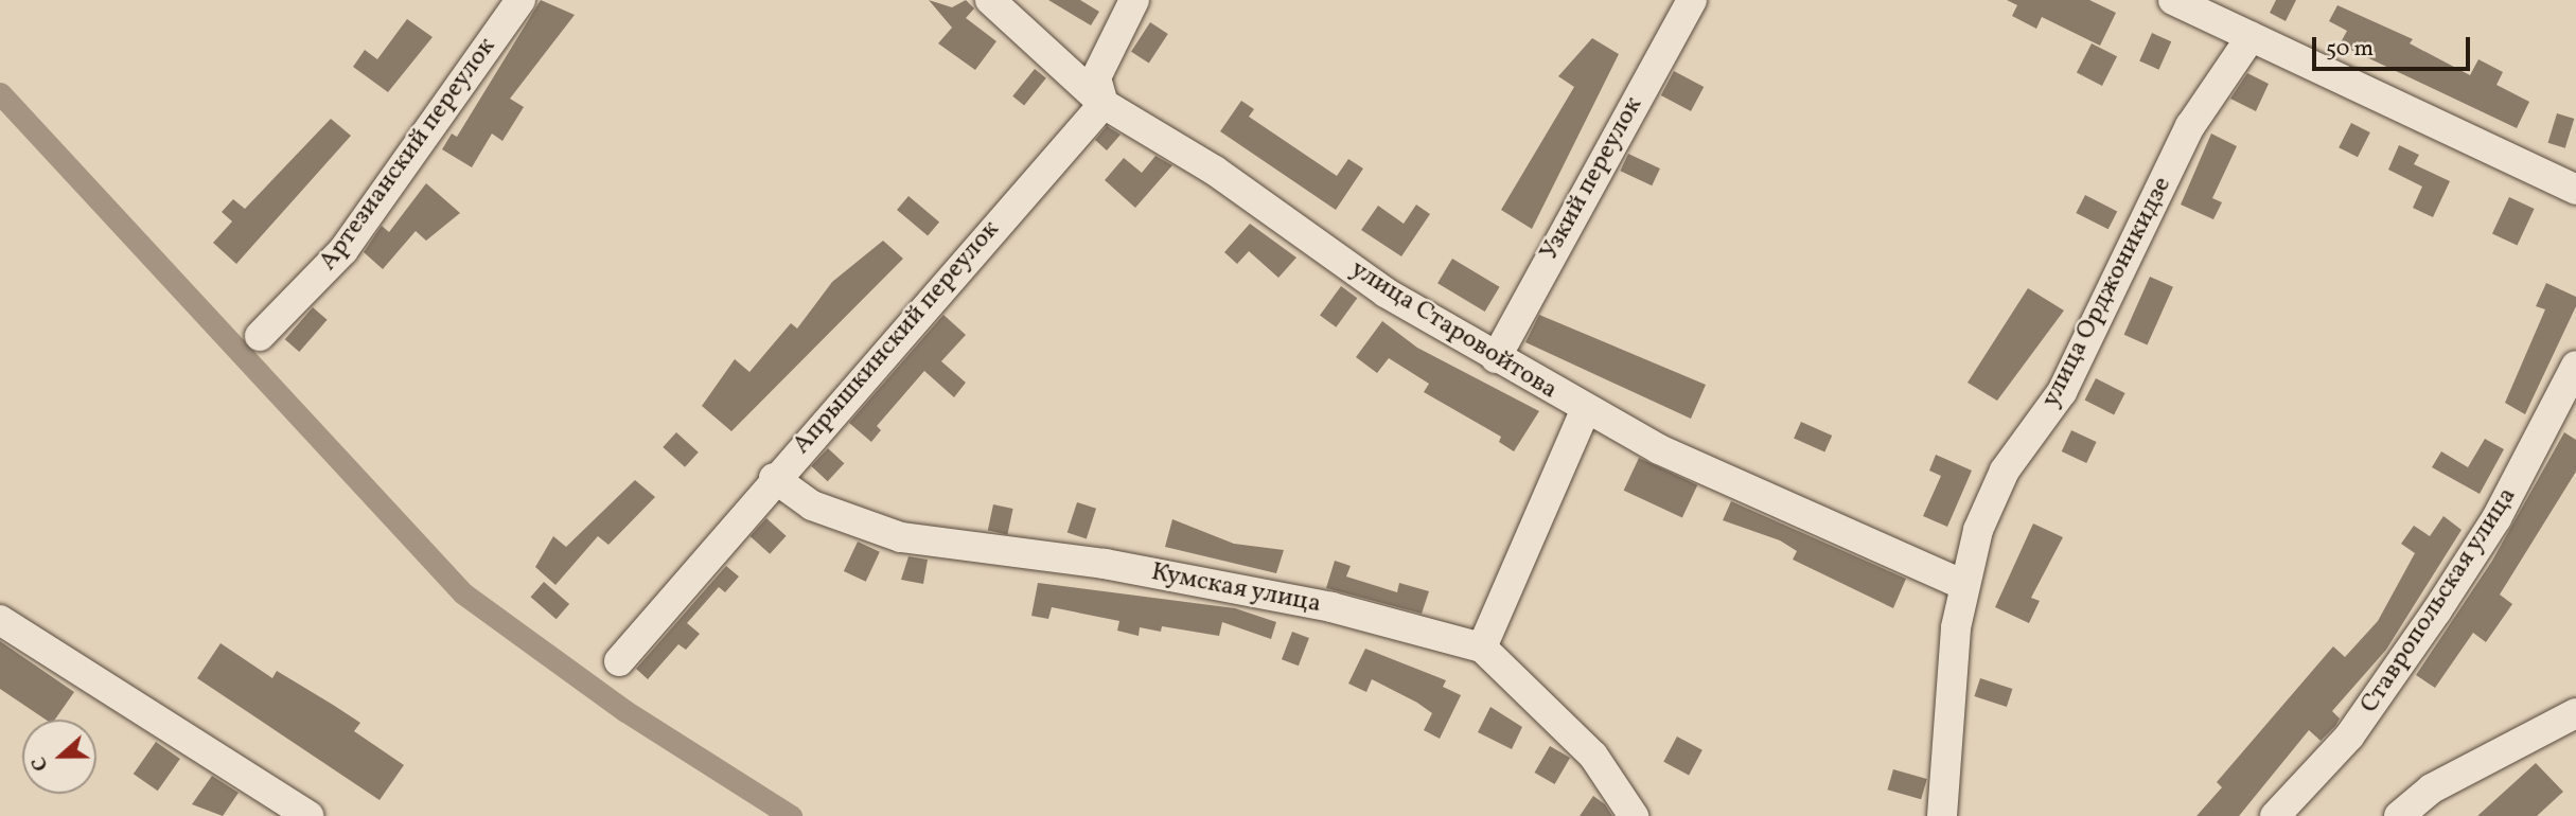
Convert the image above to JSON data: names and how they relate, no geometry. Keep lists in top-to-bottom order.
{
  "streets": {
    "street": [
      "Артезианский переулок",
      "Узкий переулок",
      "улица Орджоникидзе",
      "улица Старовойтова",
      "Апрышкинский переулок",
      "Кумская улица",
      "Ставропольская улица"
    ]
  },
  "crossings": [
    ["Узкий переулок", "улица Старовойтова"],
    ["улица Орджоникидзе", "улица Старовойтова"],
    ["улица Старовойтова", "Апрышкинский переулок"],
    ["Апрышкинский переулок", "Кумская улица"]
  ],
  "scale_bar": "50 m",
  "north": "left"
}
